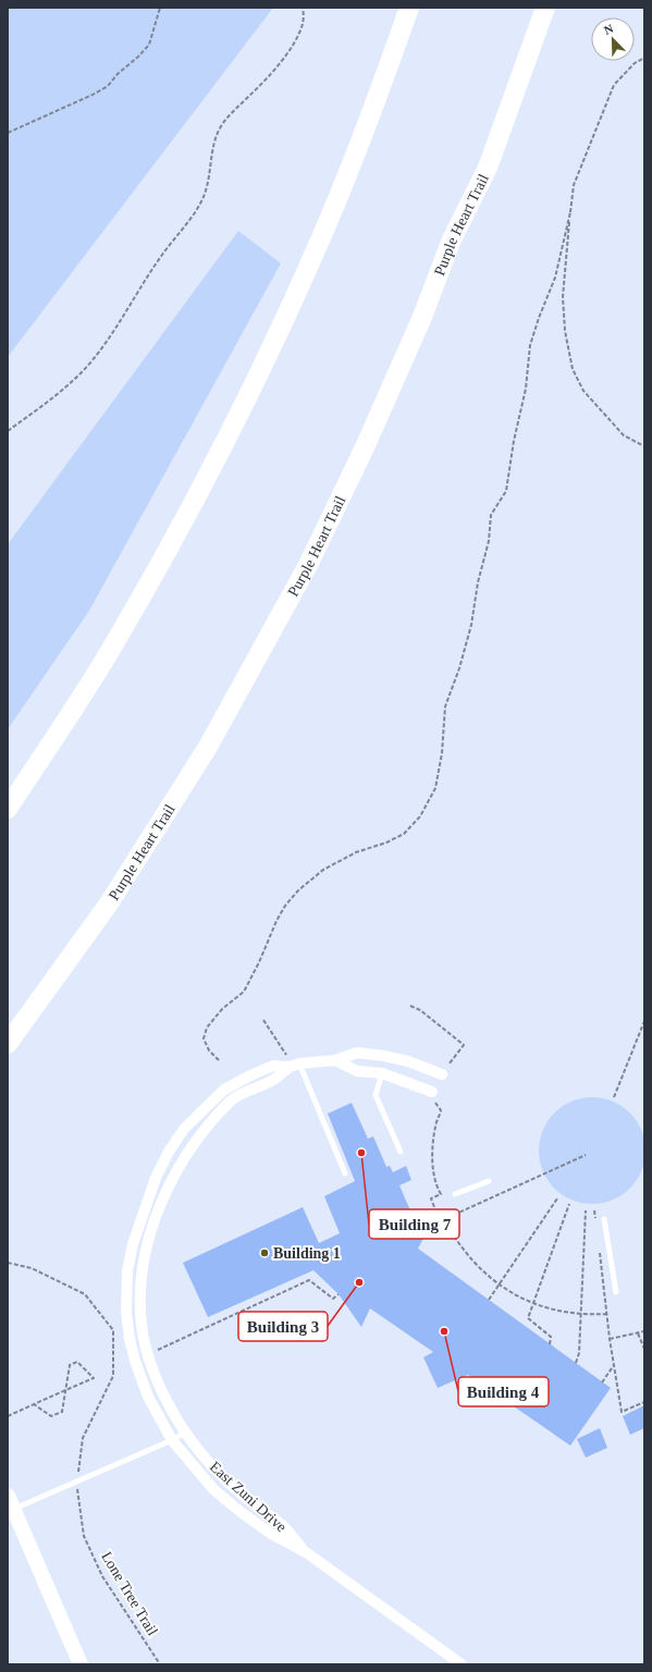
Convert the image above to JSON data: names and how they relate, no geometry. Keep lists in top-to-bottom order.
{
  "streets": {
    "highway": ["Purple Heart Trail"],
    "street": ["East Zuni Drive"],
    "path": ["Lone Tree Trail"]
  },
  "places": [
    "Building 7",
    "Building 1",
    "Building 3",
    "Building 4"
  ],
  "north": "top left"
}
